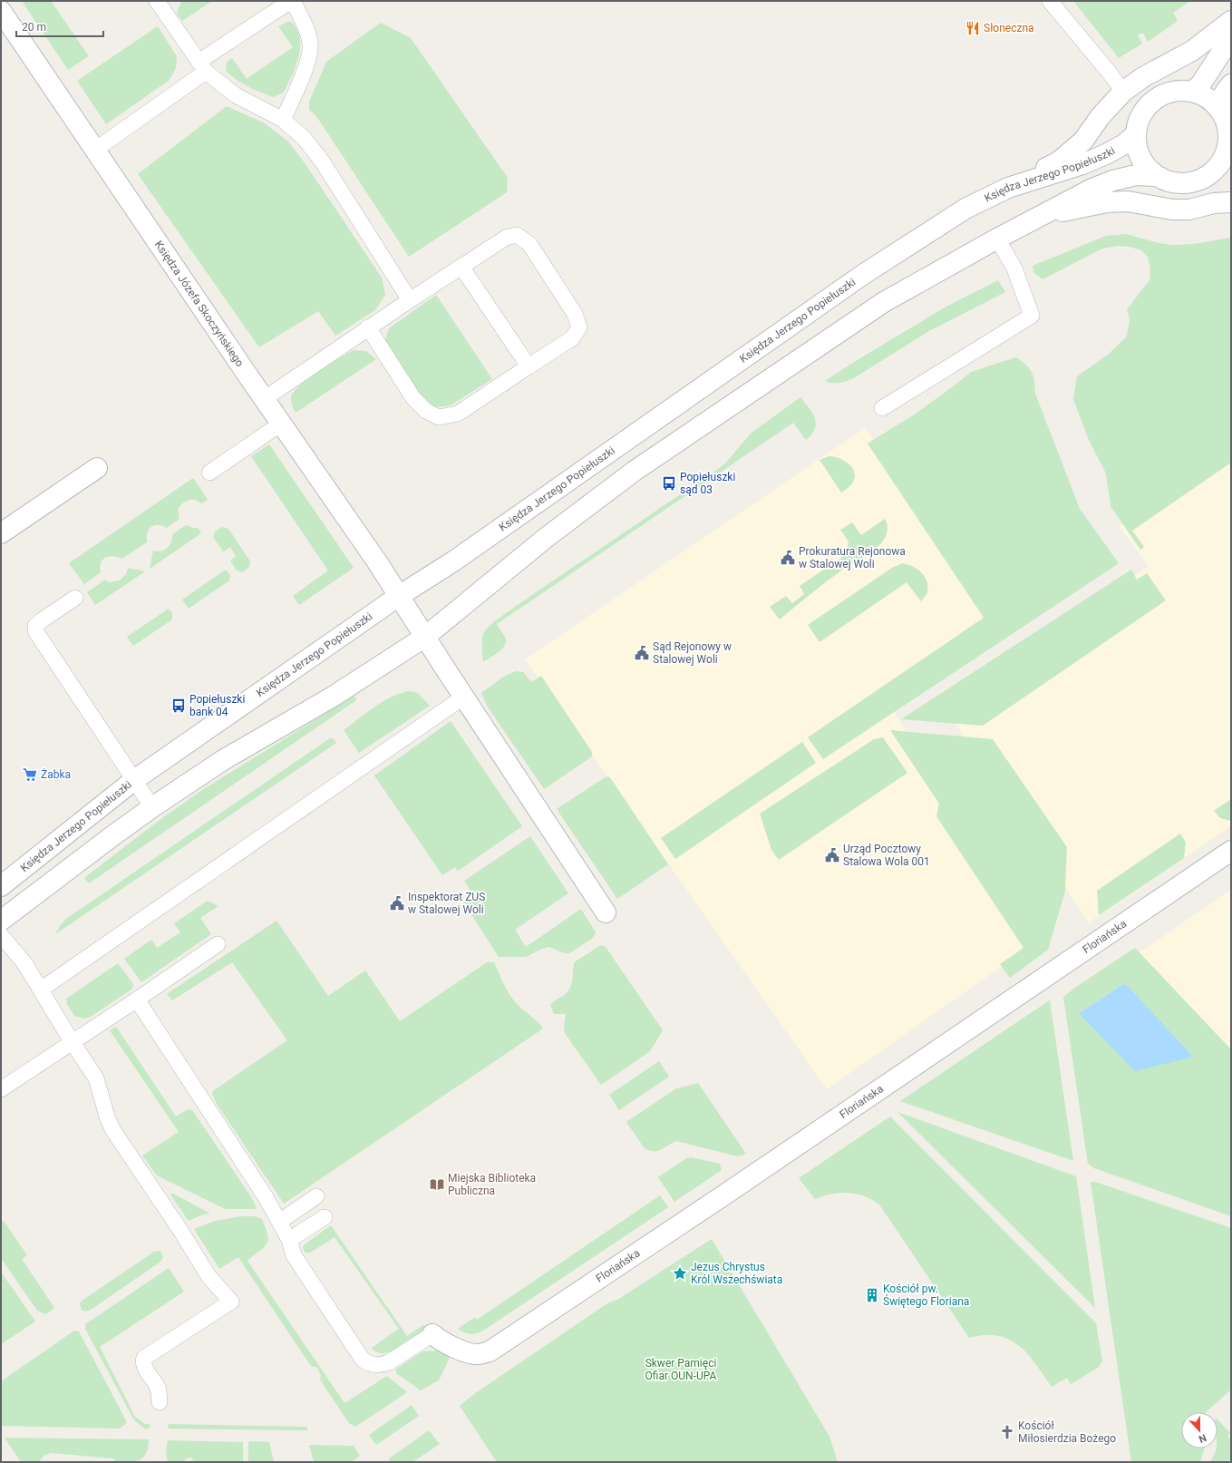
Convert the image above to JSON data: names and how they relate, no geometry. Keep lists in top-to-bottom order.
{
  "streets": {
    "street": ["Księdza Jerzego Popiełuszki", "Księdza Józefa Skoczyńskiego", "Floriańska"]
  },
  "crossings": [
    ["Księdza Jerzego Popiełuszki", "Księdza Józefa Skoczyńskiego"]
  ],
  "parks": ["Skwer Pamięci Ofiar OUN-UPA"],
  "places": {
    "restaurant": ["Słoneczna"],
    "bus stop": ["Popiełuszki sąd 03", "Popiełuszki bank 04"],
    "public building": [
      "Prokuratura Rejonowa w Stalowej Woli",
      "Sąd Rejonowy w Stalowej Woli",
      "Urząd Pocztowy Stalowa Wola 001",
      "Inspektorat ZUS w Stalowej Woli"
    ],
    "supermarket": ["Żabka"],
    "library": ["Miejska Biblioteka Publiczna"],
    "place": ["Jezus Chrystus Król Wszechświata"],
    "building": ["Kościół pw. Świętego Floriana"],
    "church": ["Kościół Miłosierdzia Bożego"]
  },
  "scale_bar": "20 m",
  "north": "bottom"
}
